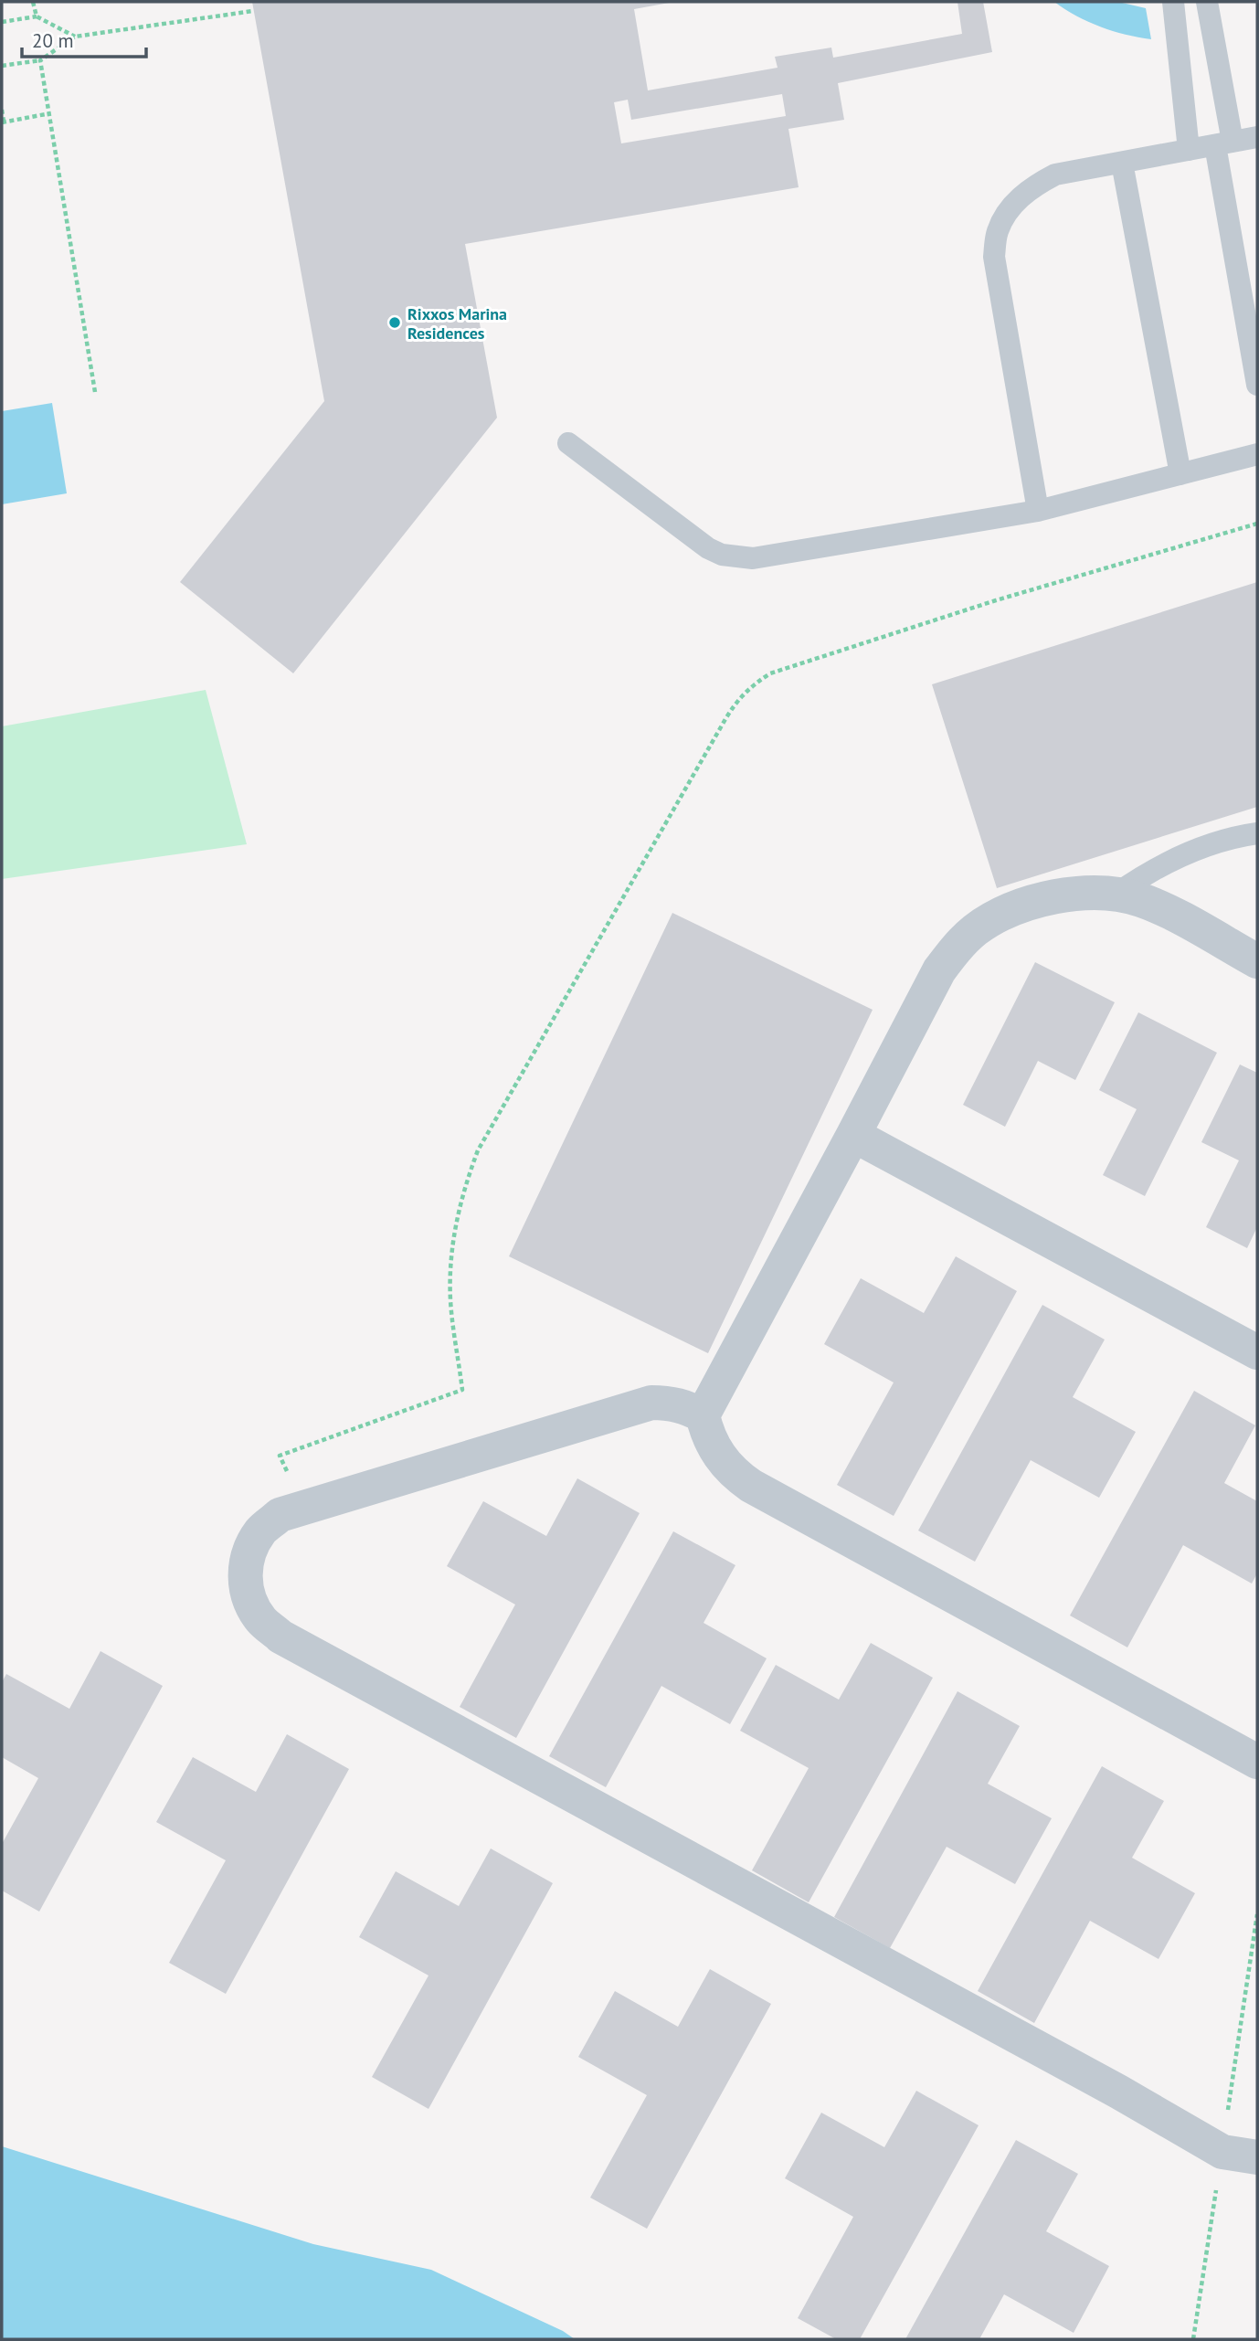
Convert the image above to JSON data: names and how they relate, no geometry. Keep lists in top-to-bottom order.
{
  "places": ["Rixxos Marina Residences"],
  "scale_bar": "20 m"
}
